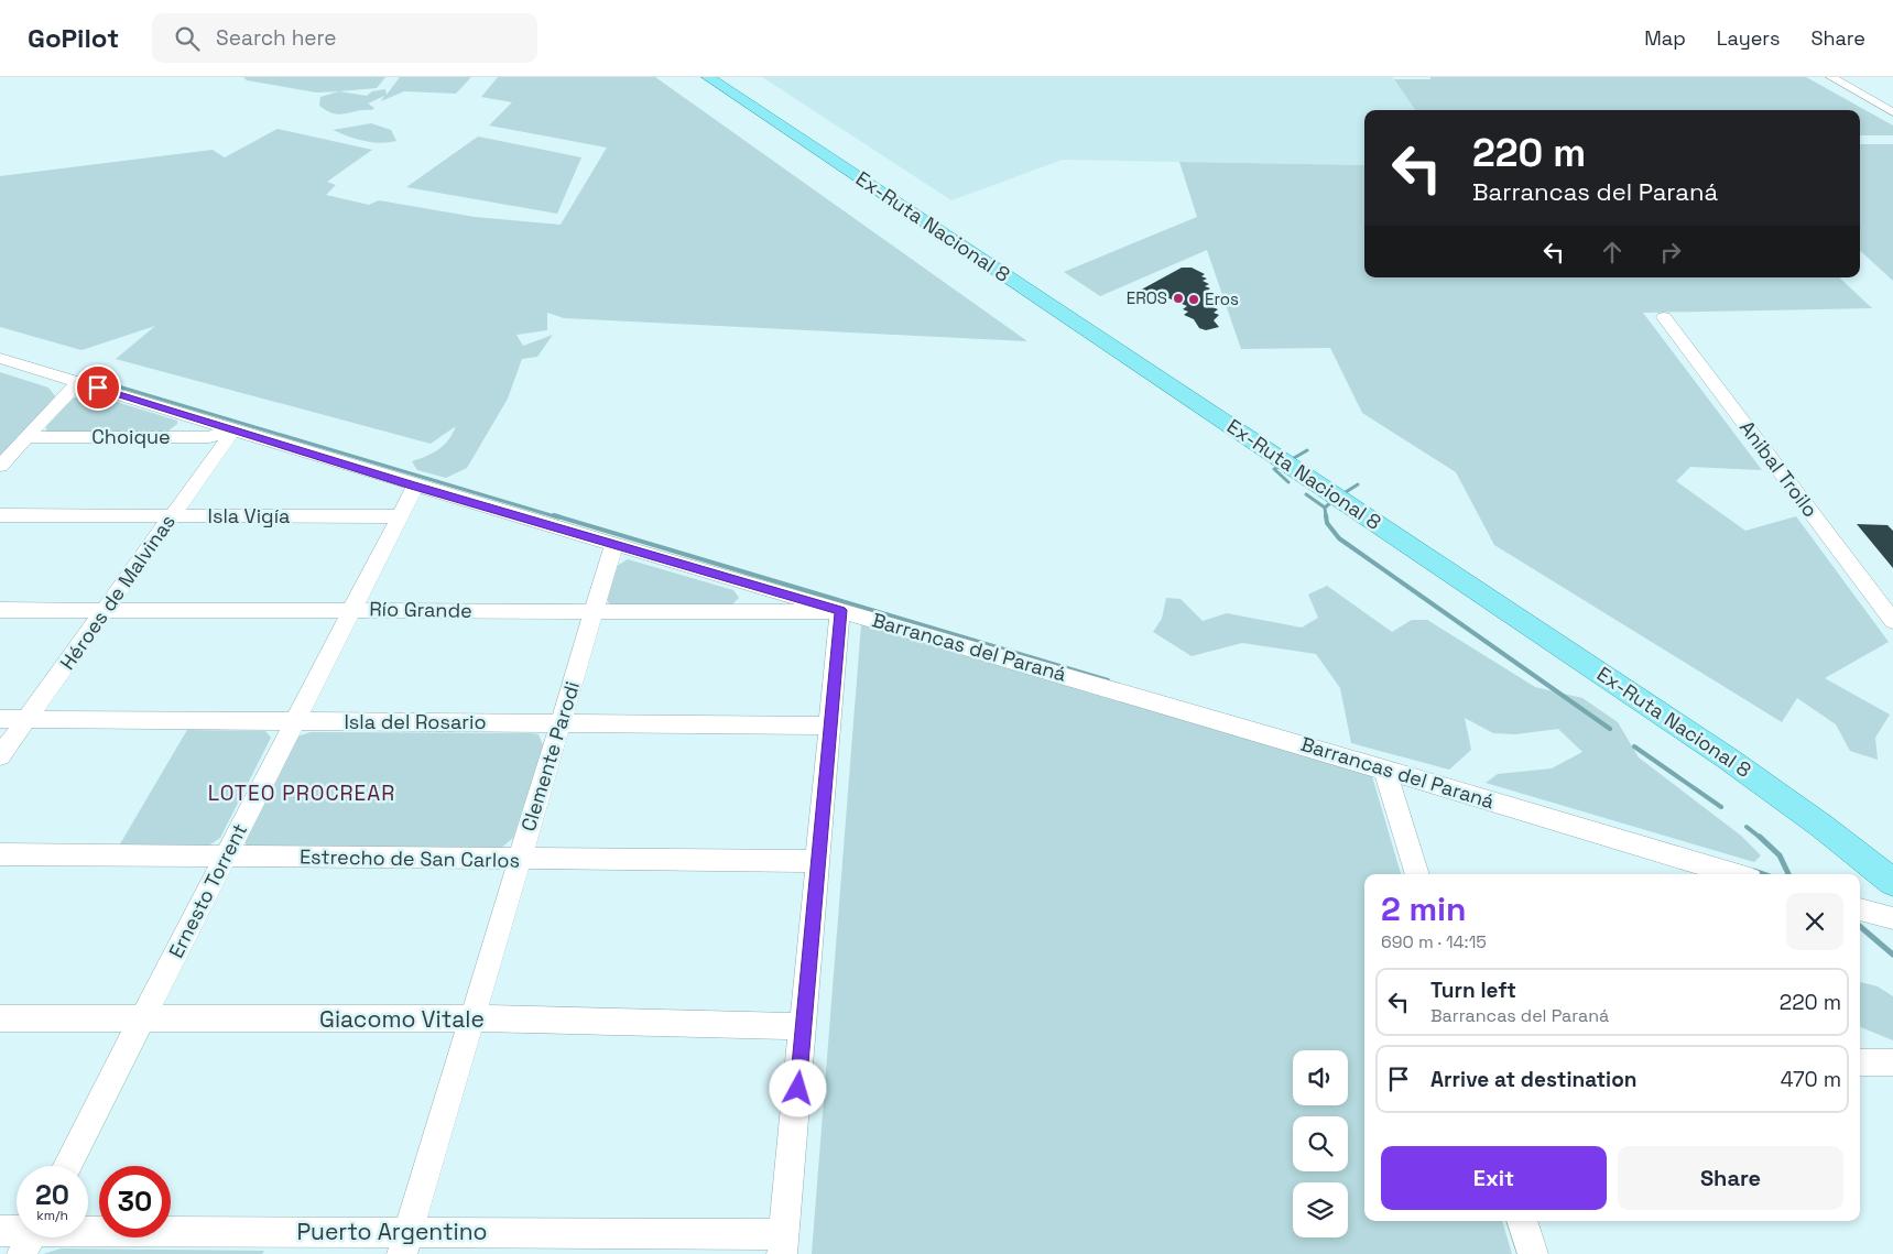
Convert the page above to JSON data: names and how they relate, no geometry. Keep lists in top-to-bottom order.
{
  "streets": {
    "main road": ["Ex-Ruta Nacional 8"],
    "street": [
      "Choique",
      "Anibal Troilo",
      "Isla Vigía",
      "Héroes de Malvinas",
      "Río Grande",
      "Barrancas del Paraná",
      "Isla del Rosario",
      "Clemente Parodi",
      "Estrecho de San Carlos",
      "Ernesto Torrent",
      "Giacomo Vitale",
      "Puerto Argentino"
    ]
  },
  "crossings": [
    ["Choique", "Héroes de Malvinas"],
    ["Choique", "Barrancas del Paraná"],
    ["Isla Vigía", "Héroes de Malvinas"],
    ["Isla Vigía", "Ernesto Torrent"],
    ["Héroes de Malvinas", "Río Grande"],
    ["Héroes de Malvinas", "Barrancas del Paraná"],
    ["Héroes de Malvinas", "Isla del Rosario"],
    ["Río Grande", "Barrancas del Paraná"],
    ["Río Grande", "Clemente Parodi"],
    ["Río Grande", "Ernesto Torrent"],
    ["Barrancas del Paraná", "Clemente Parodi"],
    ["Barrancas del Paraná", "Ernesto Torrent"],
    ["Isla del Rosario", "Clemente Parodi"],
    ["Isla del Rosario", "Ernesto Torrent"],
    ["Clemente Parodi", "Estrecho de San Carlos"],
    ["Clemente Parodi", "Giacomo Vitale"],
    ["Clemente Parodi", "Puerto Argentino"],
    ["Estrecho de San Carlos", "Ernesto Torrent"],
    ["Ernesto Torrent", "Giacomo Vitale"]
  ],
  "districts": ["LOTEO PROCREAR"],
  "places": ["EROS", "Eros"],
  "page": {
    "header": "GoPilot",
    "search": "Search here",
    "nav": ["Map", "Layers", "Share"],
    "turn": ["220 m", "Barrancas del Paraná"],
    "heading": ["2 min", "690 m · 14:15"],
    "list": [
      {
        "name": "Turn left",
        "note": "Barrancas del Paraná",
        "value": "220 m"
      },
      {
        "name": "Arrive at destination",
        "value": "470 m"
      }
    ],
    "buttons": ["Exit", "Share"],
    "speed": "20 km/h",
    "limit": "30"
  }
}
